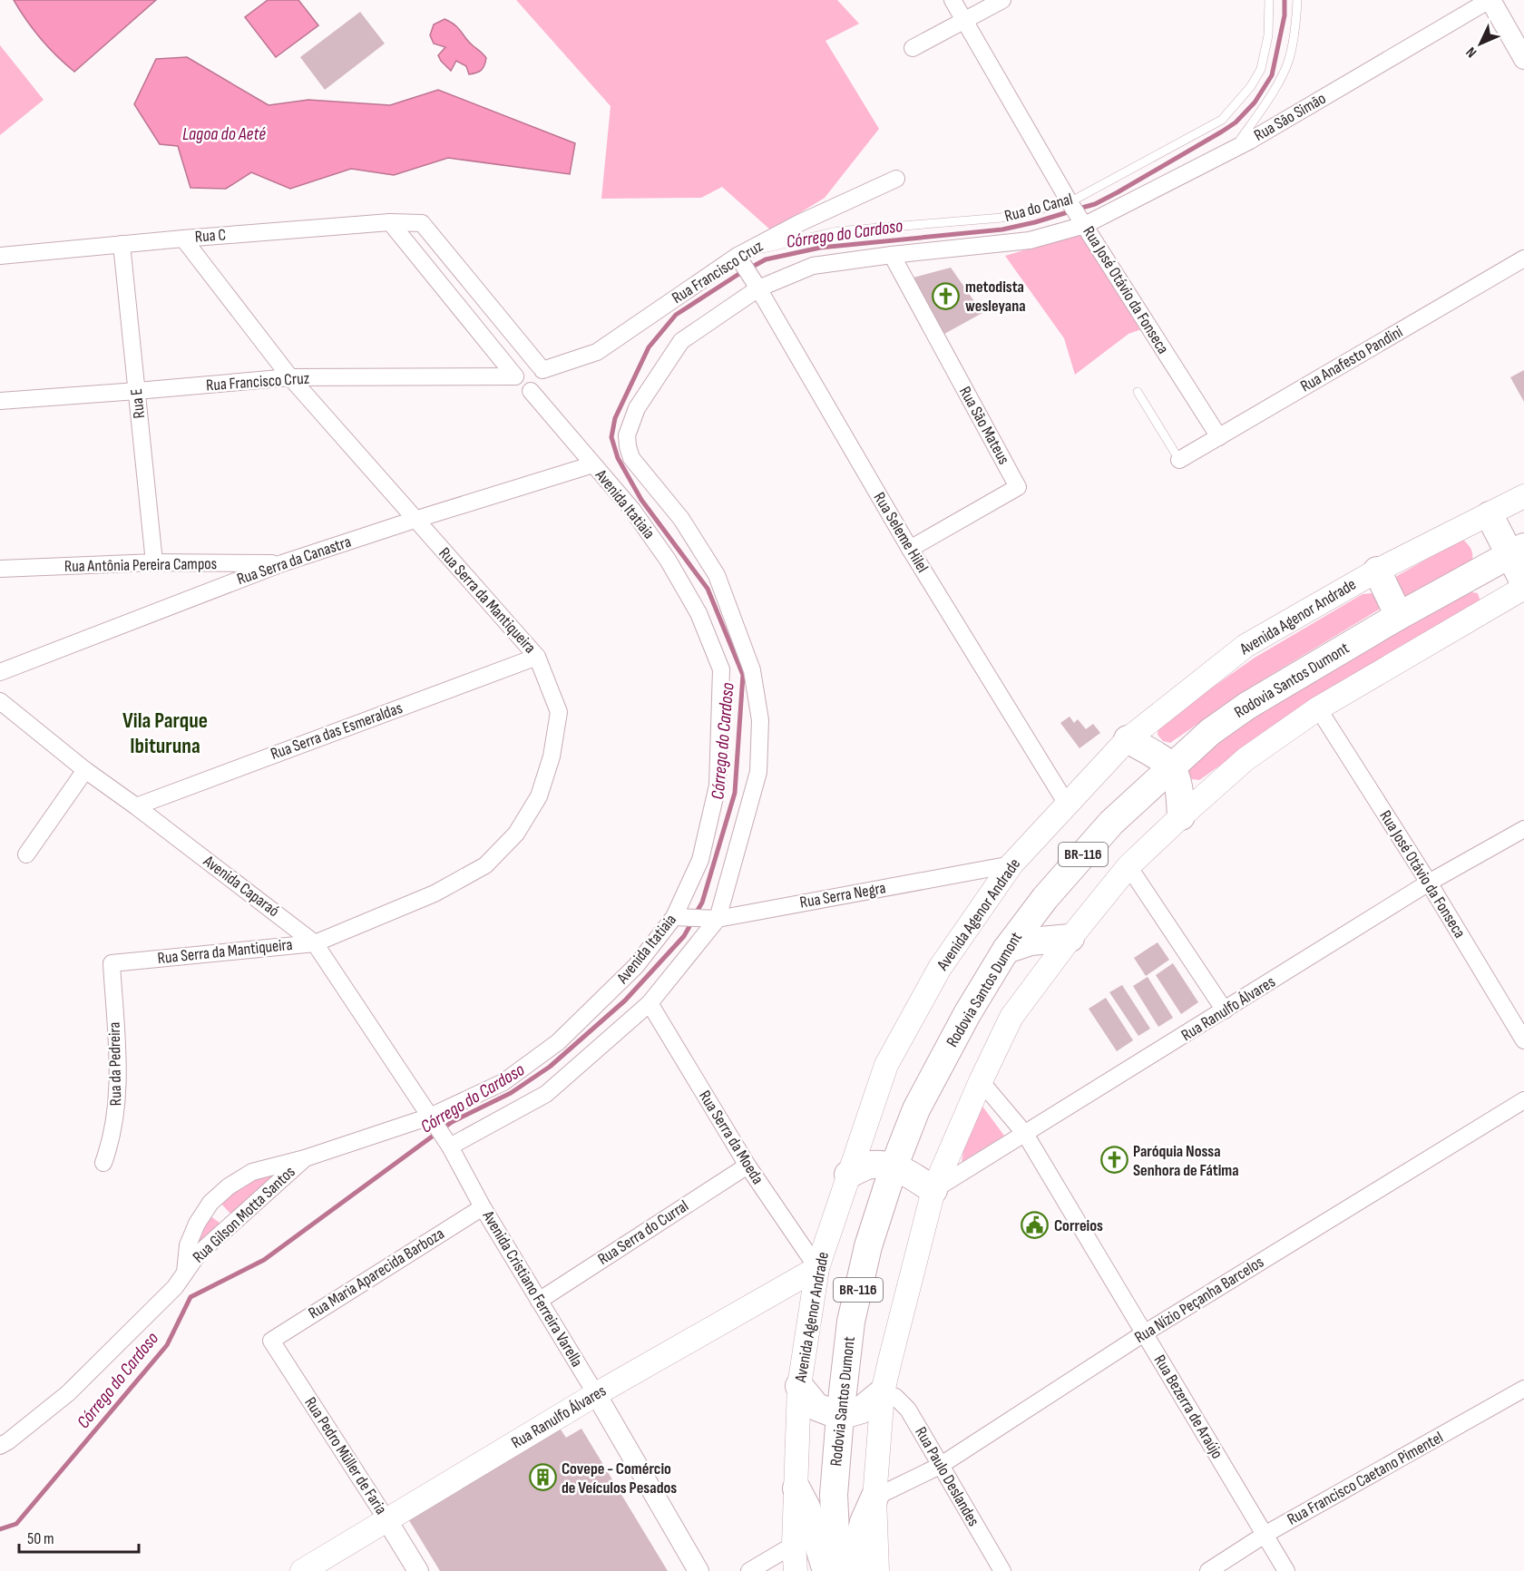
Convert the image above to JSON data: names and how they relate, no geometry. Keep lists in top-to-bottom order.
{
  "streets": {
    "highway": ["Rodovia Santos Dumont", "BR-116"],
    "main road": ["Avenida Agenor Andrade", "Rua Ranulfo Álvares"],
    "street": [
      "Rua São Simão",
      "Rua do Canal",
      "Rua C",
      "Rua Francisco Cruz",
      "Rua José Otávio da Fonseca",
      "Rua Anafesto Pandini",
      "Rua E",
      "Rua São Mateus",
      "Avenida Itatiaia",
      "Rua Seleme Hilel",
      "Rua Serra da Canastra",
      "Rua Antônia Pereira Campos",
      "Rua Serra da Mantiqueira",
      "Rua Serra das Esmeraldas",
      "Avenida Caparaó",
      "Rua Serra Negra",
      "Rua da Pedreira",
      "Rua Serra da Moeda",
      "Rua Gilson Motta Santos",
      "Rua Serra do Curral",
      "Rua Maria Aparecida Barboza",
      "Avenida Cristiano Ferreira Varella",
      "Rua Nízio Peçanha Barcelos",
      "Rua Bezerra de Araújo",
      "Rua Pedro Müller de Faria",
      "Rua Paulo Deslandes",
      "Rua Francisco Caetano Pimentel"
    ]
  },
  "crossings": [
    ["Rua São Simão", "Rua do Canal"],
    ["Rua São Simão", "Rua José Otávio da Fonseca"],
    ["Rua do Canal", "Rua Francisco Cruz"],
    ["Rua do Canal", "Rua José Otávio da Fonseca"],
    ["Rua do Canal", "Rua São Mateus"],
    ["Rua do Canal", "Rua Seleme Hilel"],
    ["Rua do Canal", "Rua Serra Negra"],
    ["Rua C", "Rua Francisco Cruz"],
    ["Rua C", "Rua E"],
    ["Rua C", "Avenida Itatiaia"],
    ["Rua C", "Rua Serra da Mantiqueira"],
    ["Rua Francisco Cruz", "Rua E"],
    ["Rua Francisco Cruz", "Avenida Itatiaia"],
    ["Rua Francisco Cruz", "Rua Seleme Hilel"],
    ["Rua Francisco Cruz", "Rua Serra da Mantiqueira"],
    ["Rua José Otávio da Fonseca", "Rua Anafesto Pandini"],
    ["Rua José Otávio da Fonseca", "Rua Ranulfo Álvares"],
    ["Rua E", "Rua Antônia Pereira Campos"],
    ["Rua São Mateus", "Rua Seleme Hilel"],
    ["Avenida Itatiaia", "Rua Serra da Canastra"],
    ["Avenida Itatiaia", "Avenida Caparaó"],
    ["Avenida Itatiaia", "Rua Serra Negra"],
    ["Avenida Itatiaia", "Rua Gilson Motta Santos"],
    ["Rua Seleme Hilel", "Avenida Agenor Andrade"],
    ["Rua Serra da Canastra", "Rua Antônia Pereira Campos"],
    ["Rua Serra da Canastra", "Rua Serra da Mantiqueira"],
    ["Rua Serra da Mantiqueira", "Rua Serra das Esmeraldas"],
    ["Rua Serra da Mantiqueira", "Avenida Caparaó"],
    ["Rua Serra da Mantiqueira", "Rua da Pedreira"],
    ["Avenida Agenor Andrade", "Rua Serra Negra"],
    ["Avenida Agenor Andrade", "Rua Ranulfo Álvares"],
    ["Avenida Agenor Andrade", "Rua Serra da Moeda"],
    ["Rua Serra das Esmeraldas", "Avenida Caparaó"],
    ["Avenida Caparaó", "Rua Gilson Motta Santos"],
    ["Avenida Caparaó", "Avenida Cristiano Ferreira Varella"],
    ["Rua Ranulfo Álvares", "Rua Serra da Moeda"],
    ["Rua Ranulfo Álvares", "Avenida Cristiano Ferreira Varella"],
    ["Rua Ranulfo Álvares", "Rua Bezerra de Araújo"],
    ["Rua Ranulfo Álvares", "Rua Pedro Müller de Faria"],
    ["Rua Serra da Moeda", "Rua Serra do Curral"],
    ["Rua Serra do Curral", "Avenida Cristiano Ferreira Varella"],
    ["Rua Maria Aparecida Barboza", "Avenida Cristiano Ferreira Varella"],
    ["Rua Maria Aparecida Barboza", "Rua Pedro Müller de Faria"],
    ["Rua Nízio Peçanha Barcelos", "Rua Bezerra de Araújo"],
    ["Rua Nízio Peçanha Barcelos", "Rua Paulo Deslandes"],
    ["Rua Bezerra de Araújo", "Rua Francisco Caetano Pimentel"]
  ],
  "districts": ["Vila Parque Ibituruna"],
  "water": ["Lagoa do Aeté", "Córrego do Cardoso"],
  "places": {
    "church": ["metodista wesleyana", "Paróquia Nossa Senhora de Fátima"],
    "public building": ["Correios"],
    "building": ["Covepe - Comércio de Veículos Pesados"]
  },
  "scale_bar": "50 m",
  "north": "bottom left"
}
